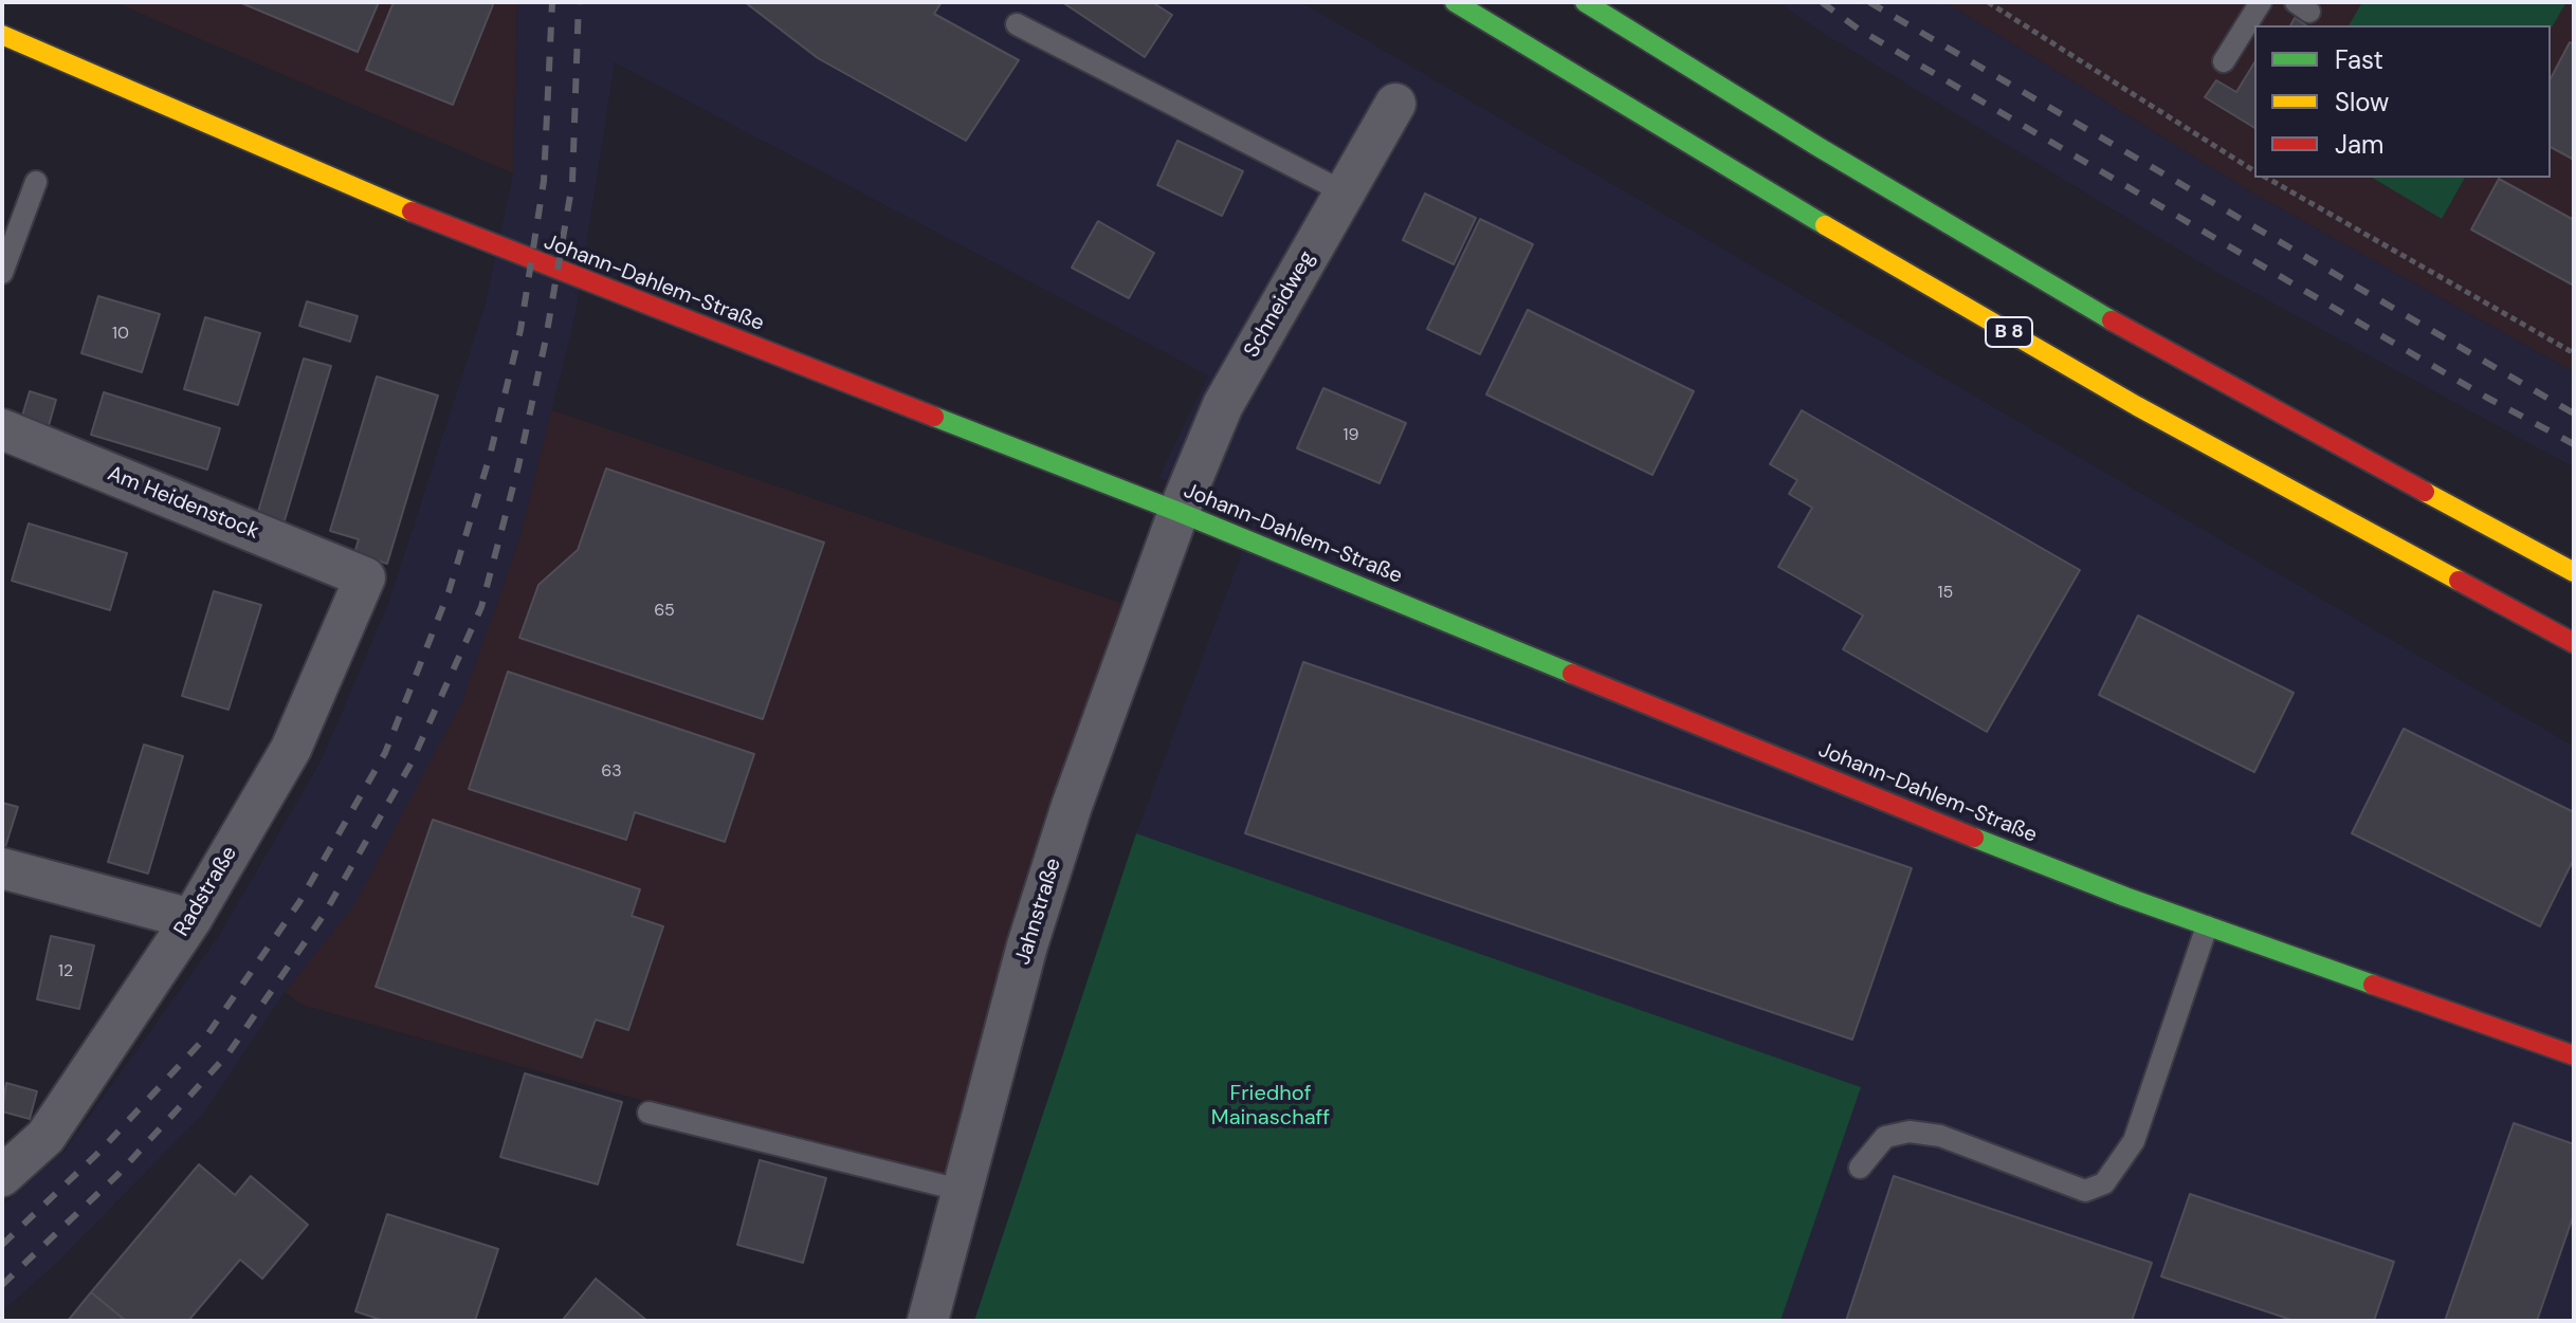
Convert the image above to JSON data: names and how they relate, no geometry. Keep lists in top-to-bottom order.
{
  "streets": {
    "main road": ["Johann-Dahlem-Straße", "B 8"],
    "street": [
      "Schneidweg",
      "Am Heidenstock",
      "Radstraße",
      "Jahnstraße"
    ]
  },
  "crossings": [
    ["Johann-Dahlem-Straße", "Schneidweg"],
    ["Johann-Dahlem-Straße", "Jahnstraße"],
    ["Schneidweg", "Jahnstraße"],
    ["Am Heidenstock", "Radstraße"]
  ],
  "parks": ["Friedhof Mainaschaff"],
  "house_numbers": [
    "10",
    "19",
    "15",
    "65",
    "63",
    "12"
  ],
  "legend": ["Fast", "Slow", "Jam"]
}
